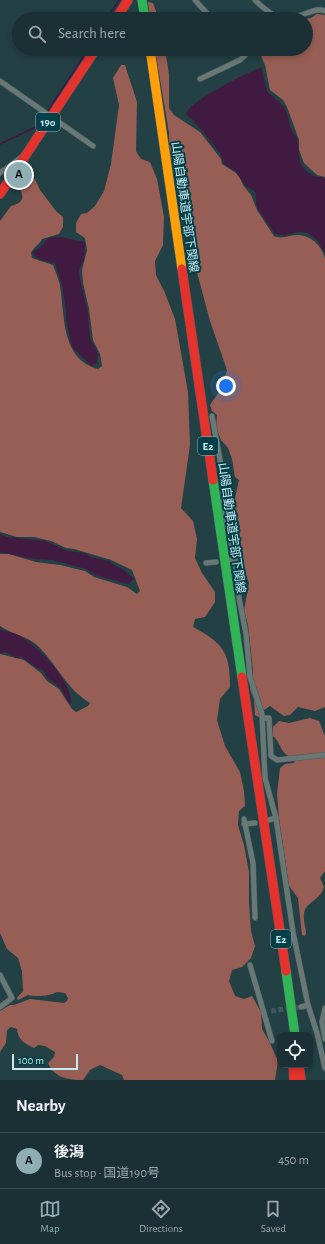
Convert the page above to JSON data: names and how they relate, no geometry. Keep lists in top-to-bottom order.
{
  "streets": {
    "highway": ["190", "山陽自動車道宇部下関線", "E2"]
  },
  "scale_bar": "100 m",
  "page": {
    "search": "Search here",
    "pins": "A",
    "scale": "100 m",
    "heading": "Nearby",
    "list": [
      {
        "mark": "A",
        "name": "後潟",
        "note": "Bus stop · 国道190号",
        "value": "450 m"
      }
    ],
    "nav": ["Map", "Directions", "Saved"]
  }
}
